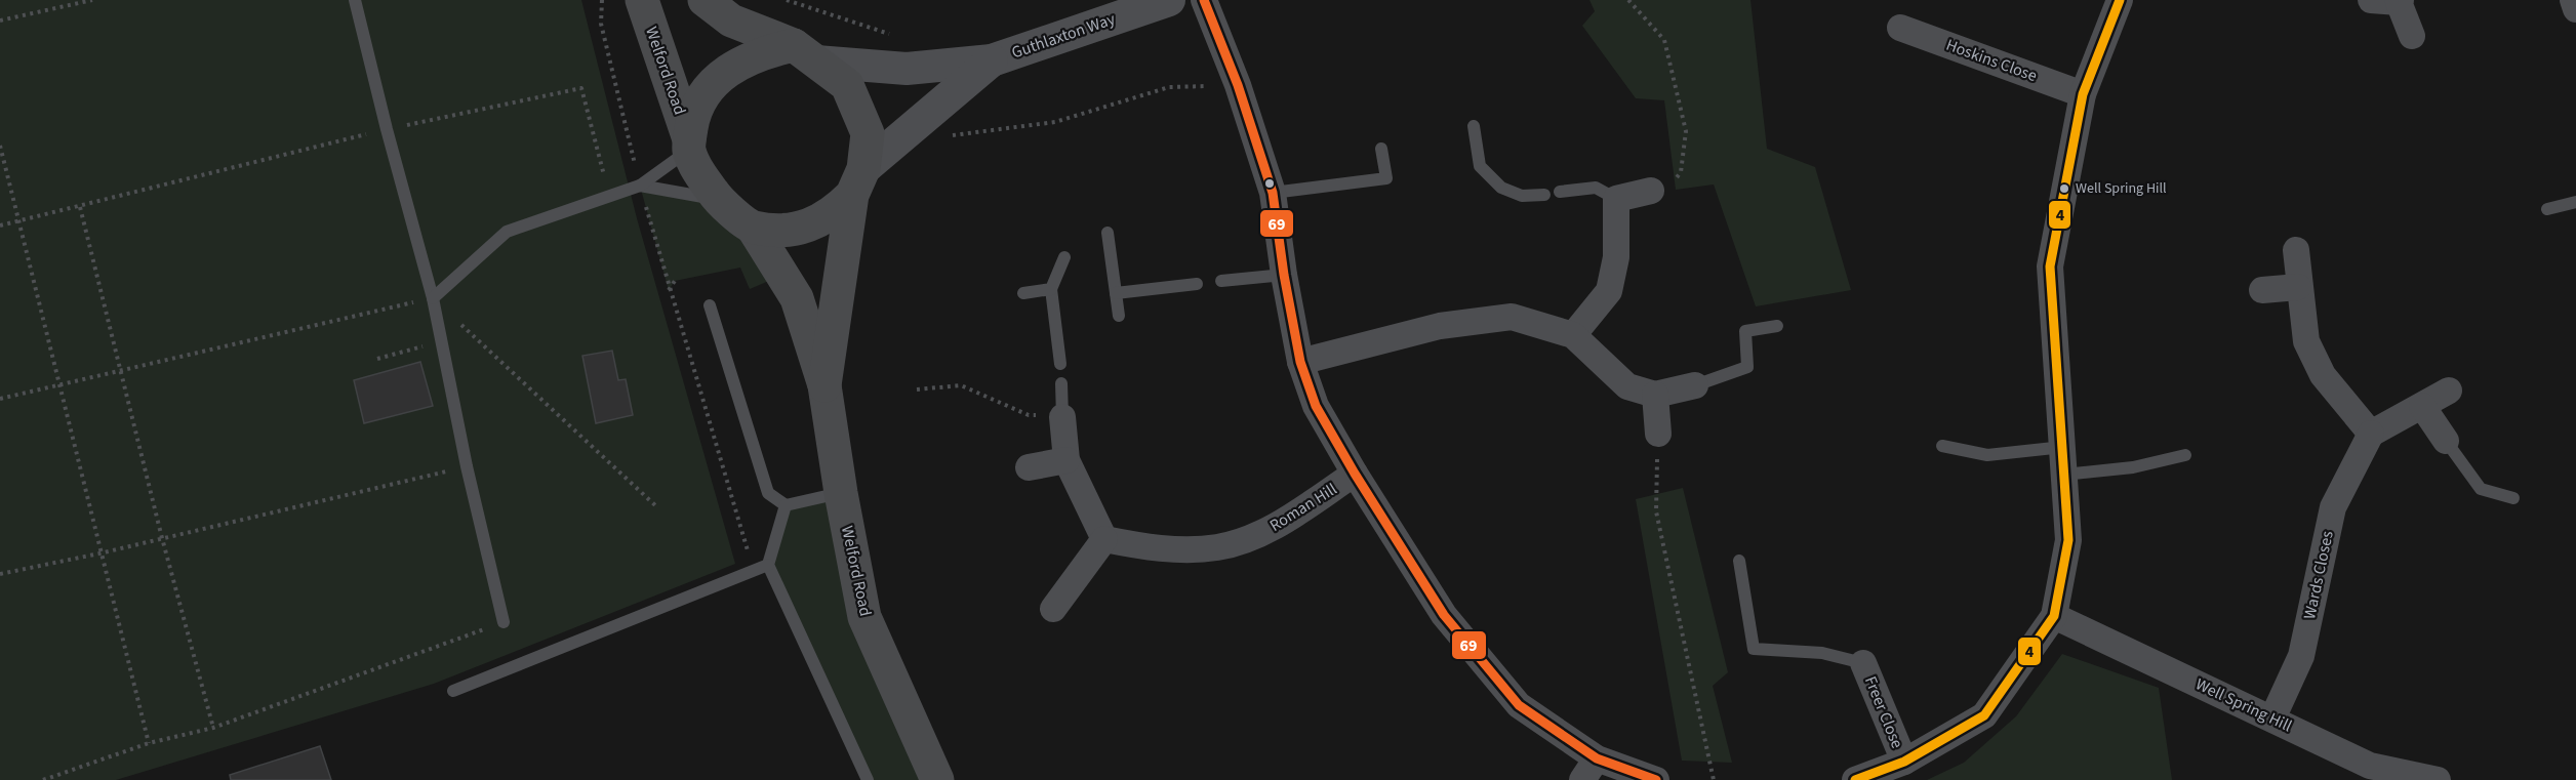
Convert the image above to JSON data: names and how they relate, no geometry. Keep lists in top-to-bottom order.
{
  "streets": {
    "main road": ["Welford Road"],
    "street": [
      "Guthlaxton Way",
      "Hoskins Close",
      "Roman Hill",
      "Wards Closes",
      "Well Spring Hill",
      "Freer Close"
    ]
  },
  "crossings": [
    ["Guthlaxton Way", "Welford Road"],
    ["Wards Closes", "Well Spring Hill"]
  ],
  "places": ["Well Spring Hill"],
  "lines": ["transit line 69", "transit line 4"]
}
